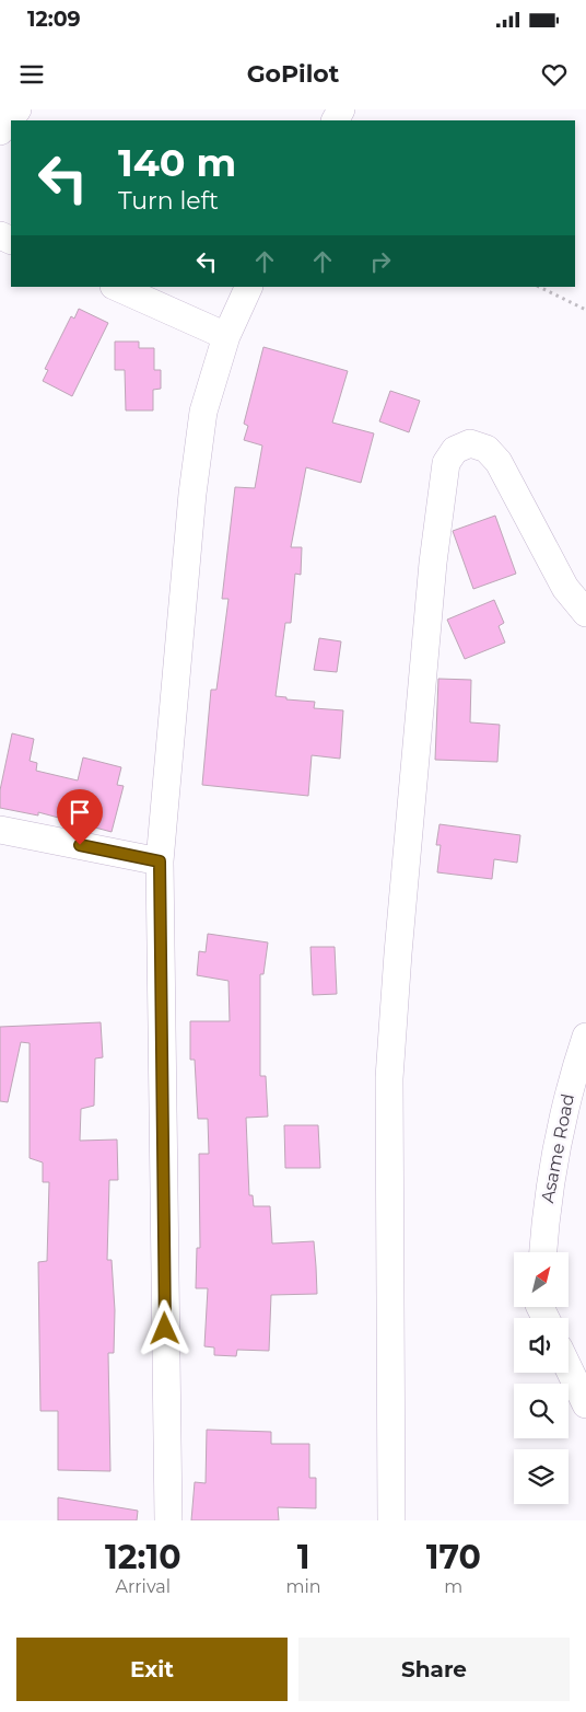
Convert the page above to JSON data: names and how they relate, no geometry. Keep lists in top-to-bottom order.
{
  "streets": {
    "street": ["Asame Road"]
  },
  "north": "top right",
  "page": {
    "status": "12:09",
    "header": "GoPilot",
    "turn": ["140 m", "Turn left"],
    "eta": [
      "12:10",
      "Arrival",
      "1",
      "min",
      "170",
      "m"
    ],
    "buttons": ["Exit", "Share"]
  }
}
